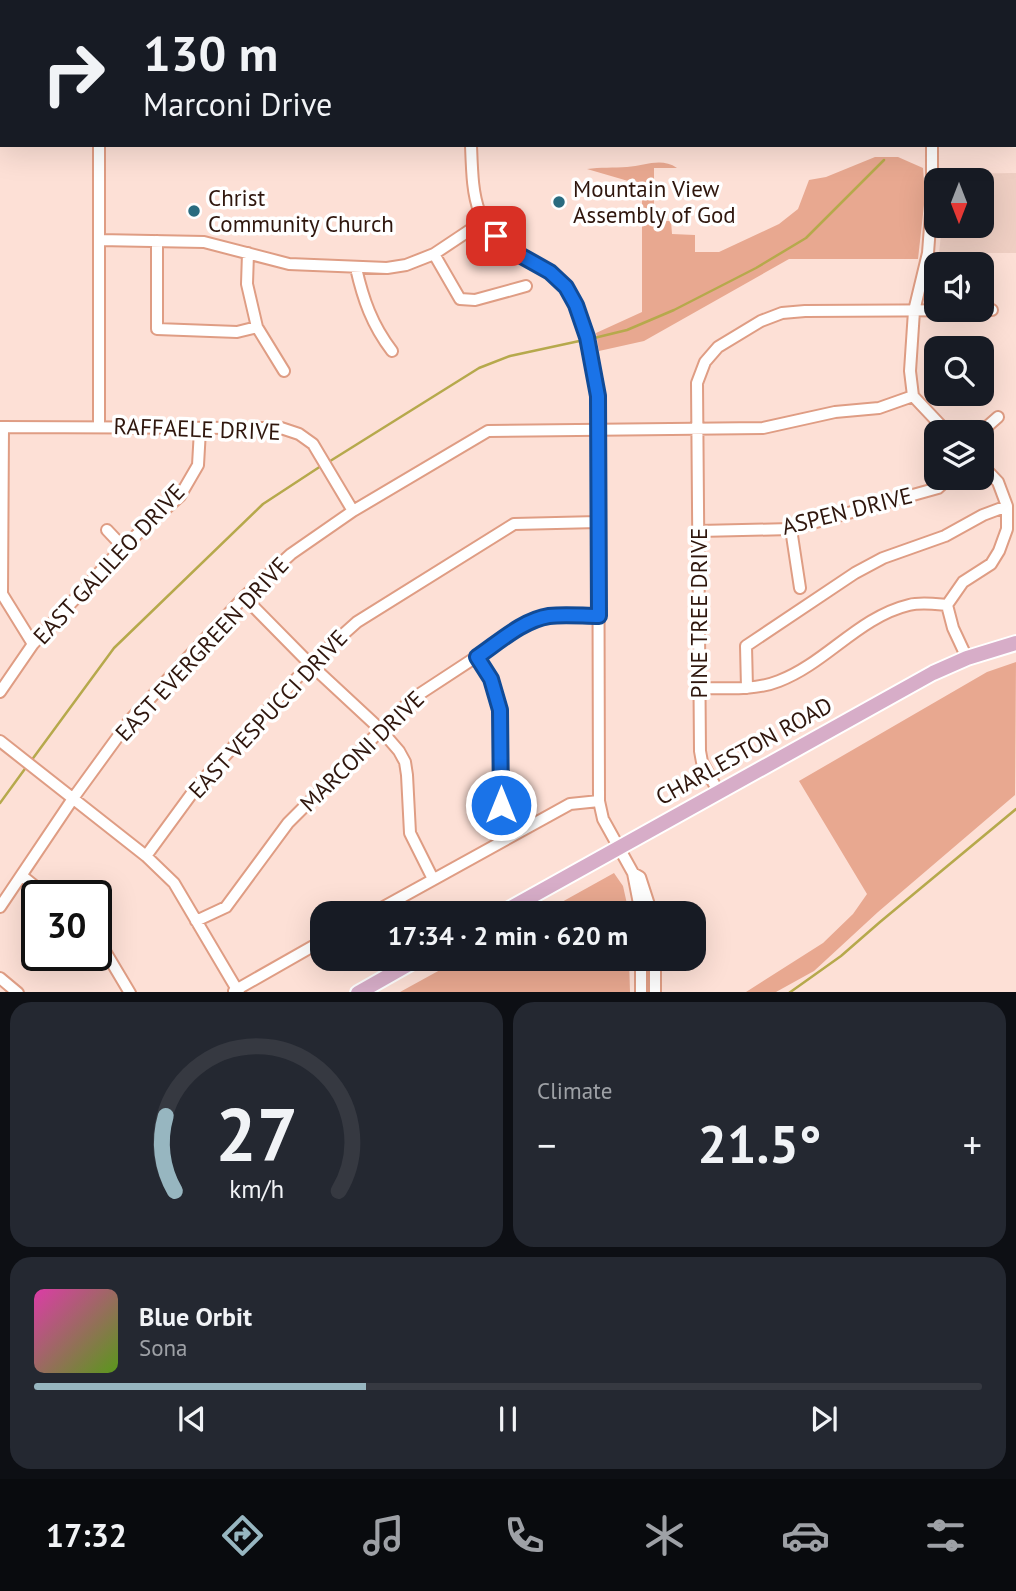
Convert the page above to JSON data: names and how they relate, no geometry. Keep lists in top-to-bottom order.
{
  "streets": {
    "main road": ["CHARLESTON ROAD"],
    "street": [
      "RAFFAELE DRIVE",
      "ASPEN DRIVE",
      "EAST GALILEO DRIVE",
      "PINE TREE DRIVE",
      "EAST EVERGREEN DRIVE",
      "EAST VESPUCCI DRIVE",
      "MARCONI DRIVE"
    ]
  },
  "crossings": [
    ["RAFFAELE DRIVE", "EAST GALILEO DRIVE"],
    ["RAFFAELE DRIVE", "EAST EVERGREEN DRIVE"],
    ["ASPEN DRIVE", "PINE TREE DRIVE"],
    ["PINE TREE DRIVE", "EAST EVERGREEN DRIVE"],
    ["PINE TREE DRIVE", "CHARLESTON ROAD"]
  ],
  "places": ["Mountain View Assembly of God", "Christ Community Church"],
  "north": "bottom",
  "page": {
    "turn": ["130 m", "Marconi Drive"],
    "limit": "30",
    "trip": "17:34 · 2 min · 620 m",
    "tile": "Climate",
    "heat": ["−", "21.5°", "+"],
    "song": ["Blue Orbit", "Sona"],
    "tabs": "17:32",
    "gauge": ["27", "km/h"]
  }
}
